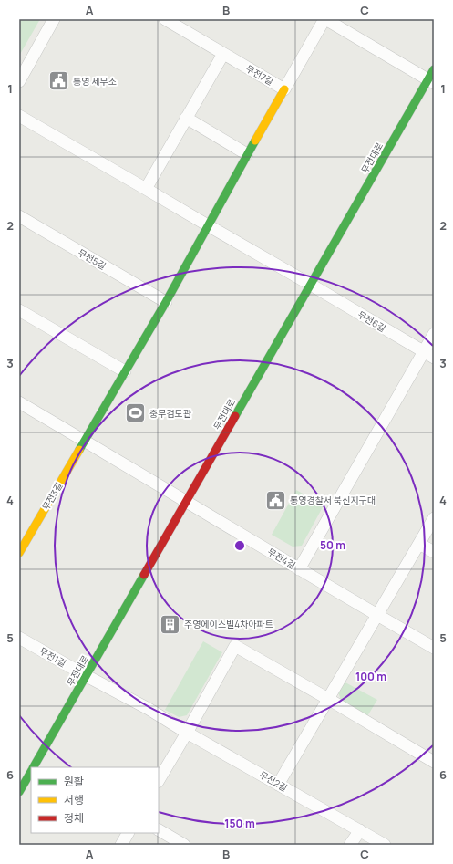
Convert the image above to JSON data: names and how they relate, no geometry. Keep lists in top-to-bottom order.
{
  "streets": {
    "street": [
      "무전7길",
      "무전대로",
      "무전5길",
      "무전6길",
      "무전3길",
      "무전4길",
      "무전1길",
      "무전2길"
    ]
  },
  "crossings": [
    ["무전대로", "무전6길"],
    ["무전대로", "무전4길"],
    ["무전대로", "무전1길"],
    ["무전대로", "무전2길"],
    ["무전1길", "무전2길"]
  ],
  "places": {
    "public building": ["통영 세무소", "통영경찰서 북신지구대"],
    "sports": ["충무검도관"],
    "building": ["주영에이스빌4차아파트"]
  },
  "legend": ["원활", "서행", "정체"],
  "grid": {
    "columns": ["A", "B", "C"],
    "rows": [
      "1",
      "2",
      "3",
      "4",
      "5",
      "6"
    ]
  },
  "rings": ["50 m", "100 m", "150 m"]
}
